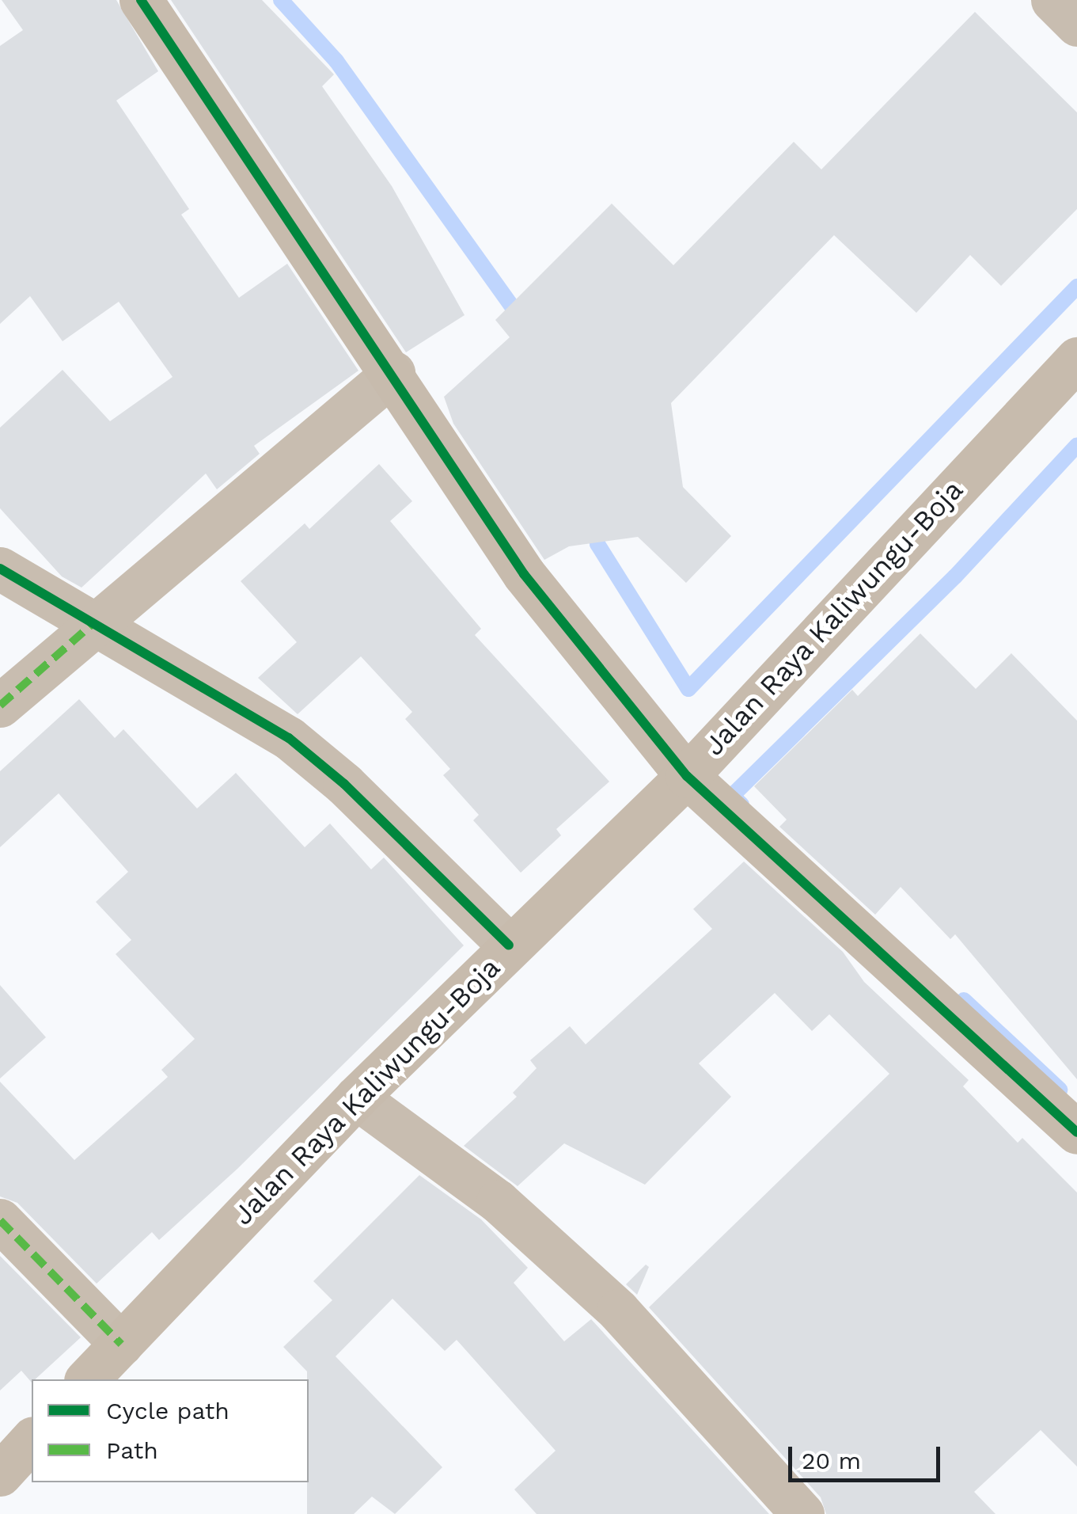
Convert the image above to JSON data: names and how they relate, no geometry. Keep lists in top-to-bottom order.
{
  "streets": {
    "main road": ["Jalan Raya Kaliwungu-Boja"]
  },
  "legend": ["Cycle path", "Path"],
  "scale_bar": "20 m"
}
